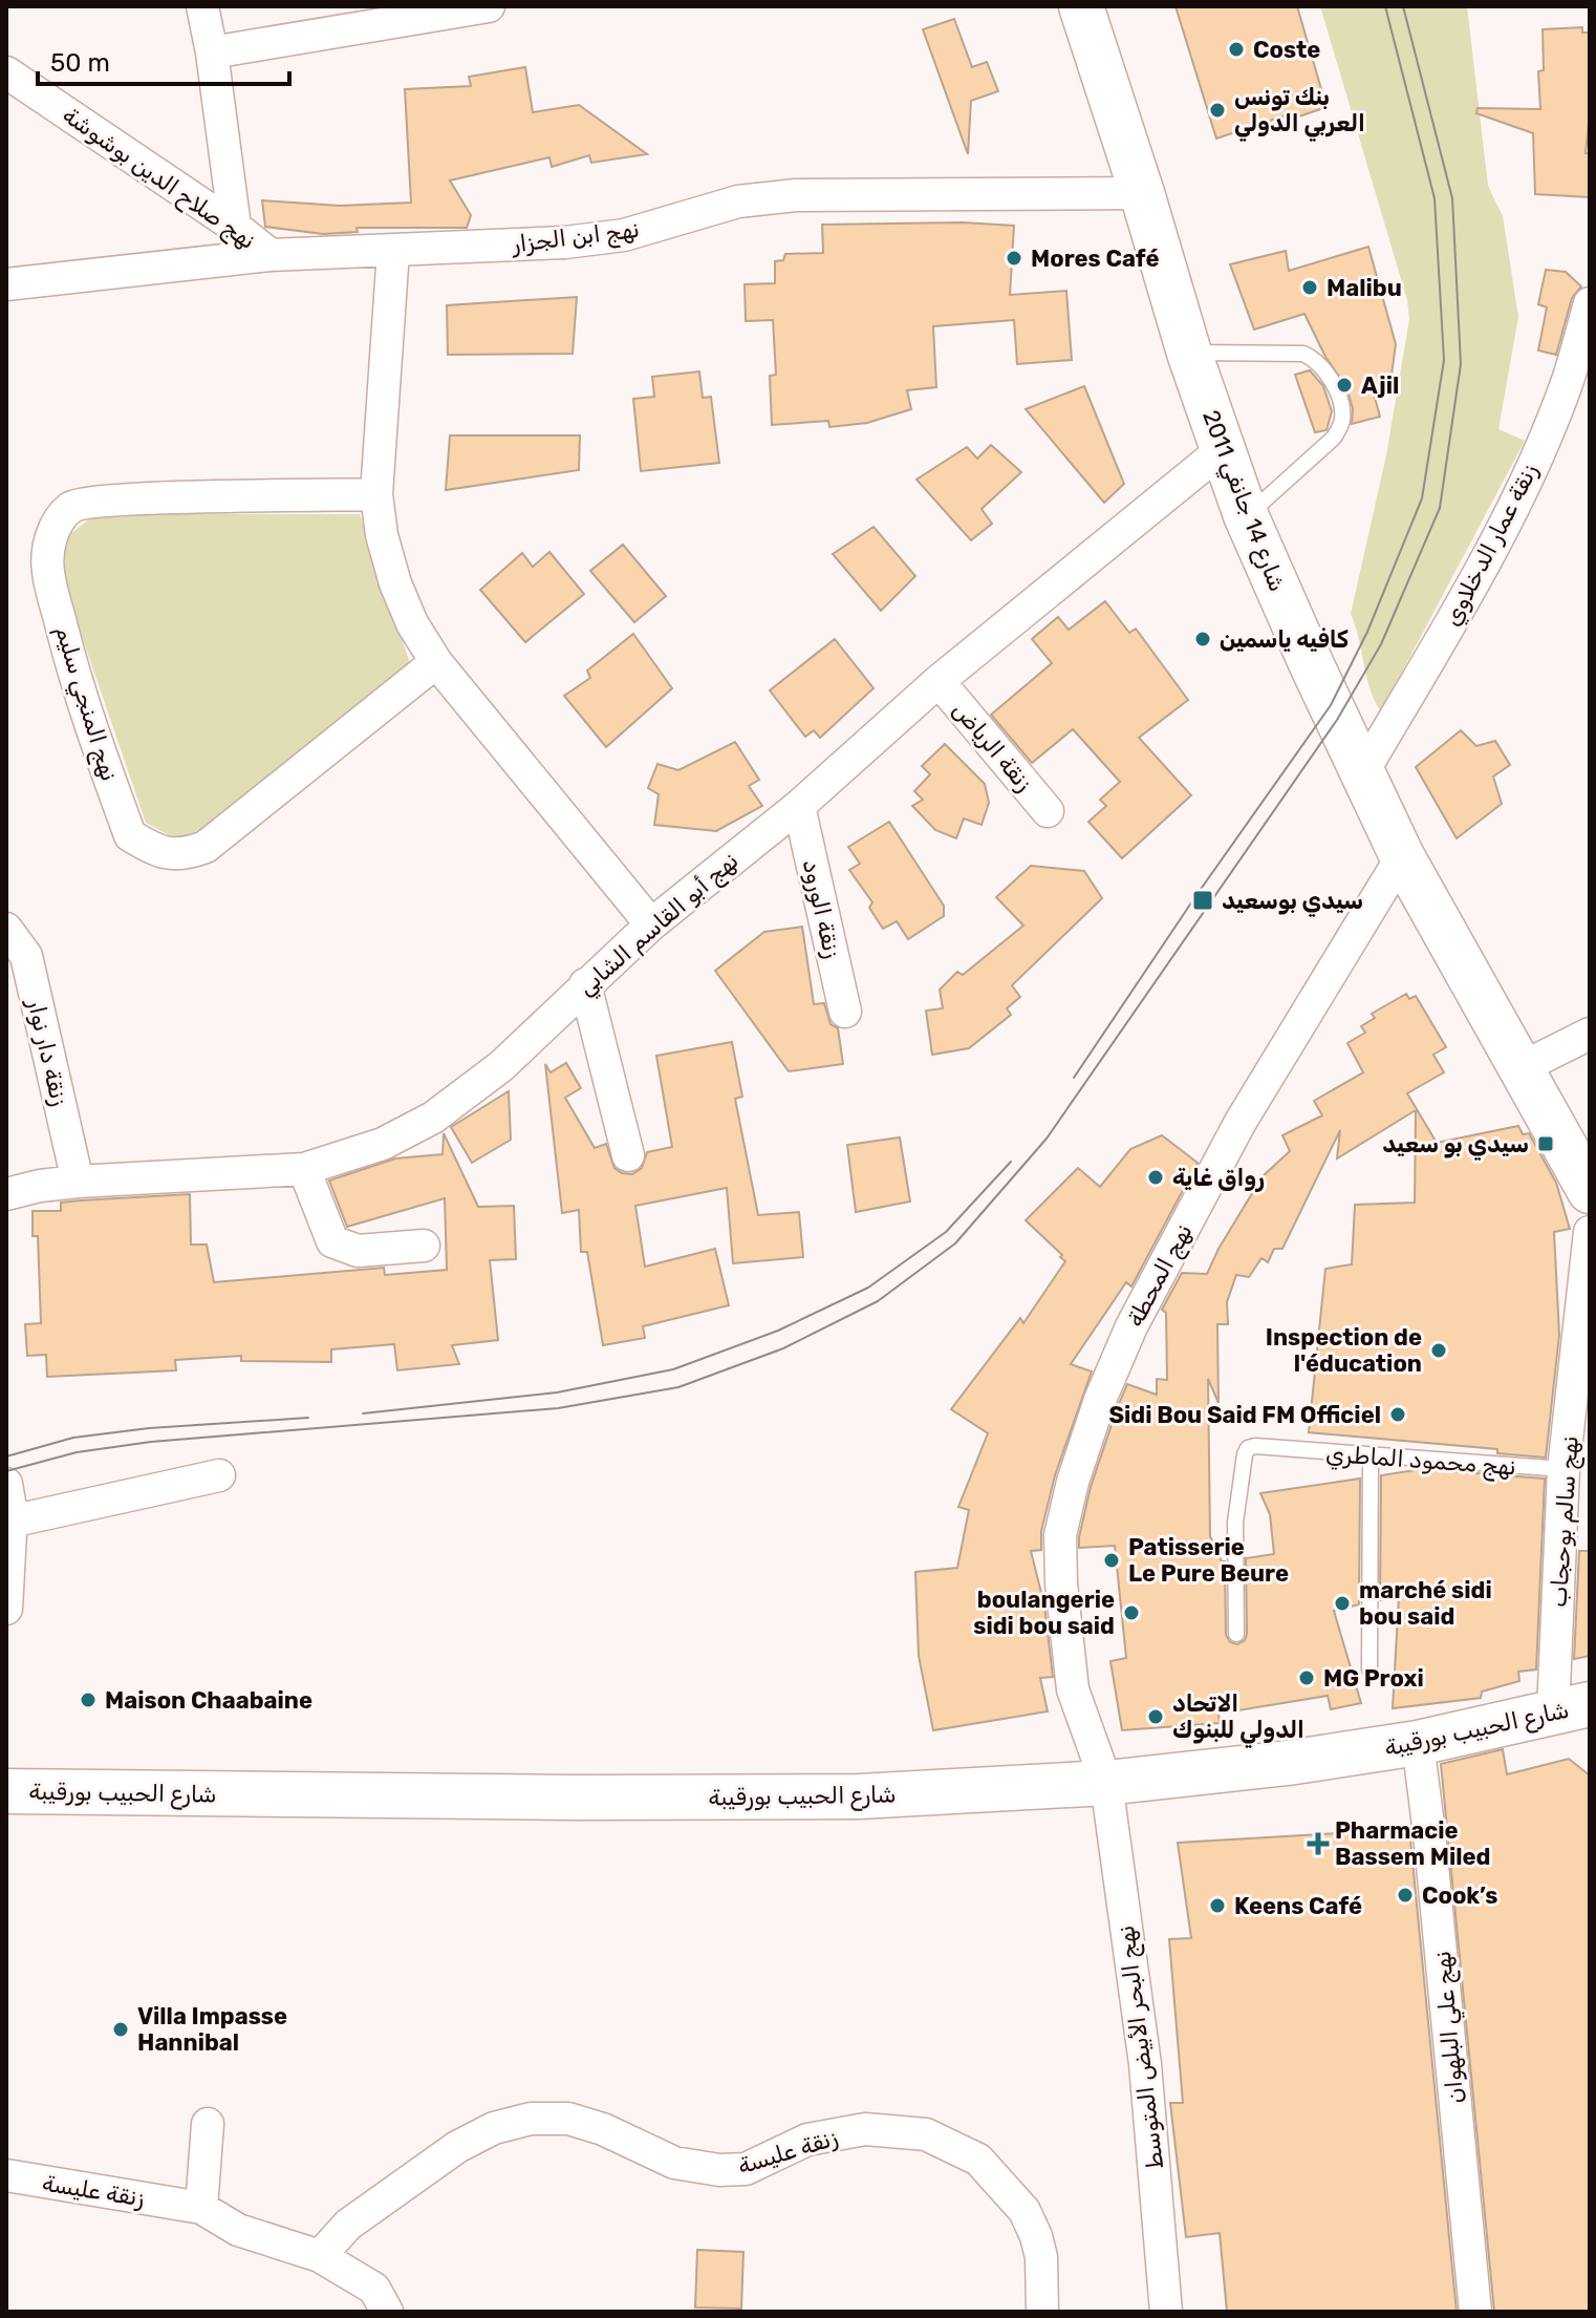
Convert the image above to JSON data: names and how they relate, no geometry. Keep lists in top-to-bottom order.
{
  "streets": {
    "main road": ["شارع 14 جانفي 2011", "شارع الحبيب بورقيبة"],
    "street": [
      "نهج صلاح الدين بوشوشة",
      "نهج ابن الجزار",
      "زنقة عمار الدخلاوي",
      "نهج المنجي سليم",
      "زنقة الرياض",
      "زنقة الورود",
      "نهج أبو القاسم الشابي",
      "زنقة دار نوار",
      "نهج المحطة",
      "نهج سالم بوحجاب",
      "نهج علي البلهوان",
      "نهج البحر الأبيض المتوسط",
      "زنقة عليسة"
    ],
    "lane": ["نهج محمود الماطري"]
  },
  "crossings": [
    ["نهج صلاح الدين بوشوشة", "نهج ابن الجزار"],
    ["نهج ابن الجزار", "شارع 14 جانفي 2011"],
    ["شارع 14 جانفي 2011", "زنقة عمار الدخلاوي"],
    ["شارع 14 جانفي 2011", "نهج أبو القاسم الشابي"],
    ["شارع 14 جانفي 2011", "نهج المحطة"],
    ["زنقة الرياض", "نهج أبو القاسم الشابي"],
    ["زنقة الورود", "نهج أبو القاسم الشابي"],
    ["نهج أبو القاسم الشابي", "زنقة دار نوار"],
    ["نهج المحطة", "شارع الحبيب بورقيبة"],
    ["نهج المحطة", "نهج البحر الأبيض المتوسط"],
    ["نهج محمود الماطري", "نهج سالم بوحجاب"],
    ["نهج سالم بوحجاب", "شارع الحبيب بورقيبة"],
    ["شارع الحبيب بورقيبة", "نهج علي البلهوان"],
    ["شارع الحبيب بورقيبة", "نهج البحر الأبيض المتوسط"]
  ],
  "places": {
    "other": [
      "Coste",
      "بنك تونس العربي الدولي",
      "Mores Café",
      "Malibu",
      "Ajil",
      "كافيه ياسمين",
      "رواق غاية",
      "Inspection de l'éducation",
      "Sidi Bou Said FM Officiel",
      "Patisserie Le Pure Beure",
      "marché sidi bou said",
      "boulangerie sidi bou said",
      "MG Proxi",
      "Maison Chaabaine",
      "الاتحاد الدولي للبنوك",
      "Cook’s",
      "Keens Café",
      "Villa Impasse Hannibal"
    ],
    "transit": ["سيدي بوسعيد", "سيدي بو سعيد"],
    "health": ["Pharmacie Bassem Miled"]
  },
  "scale_bar": "50 m"
}
